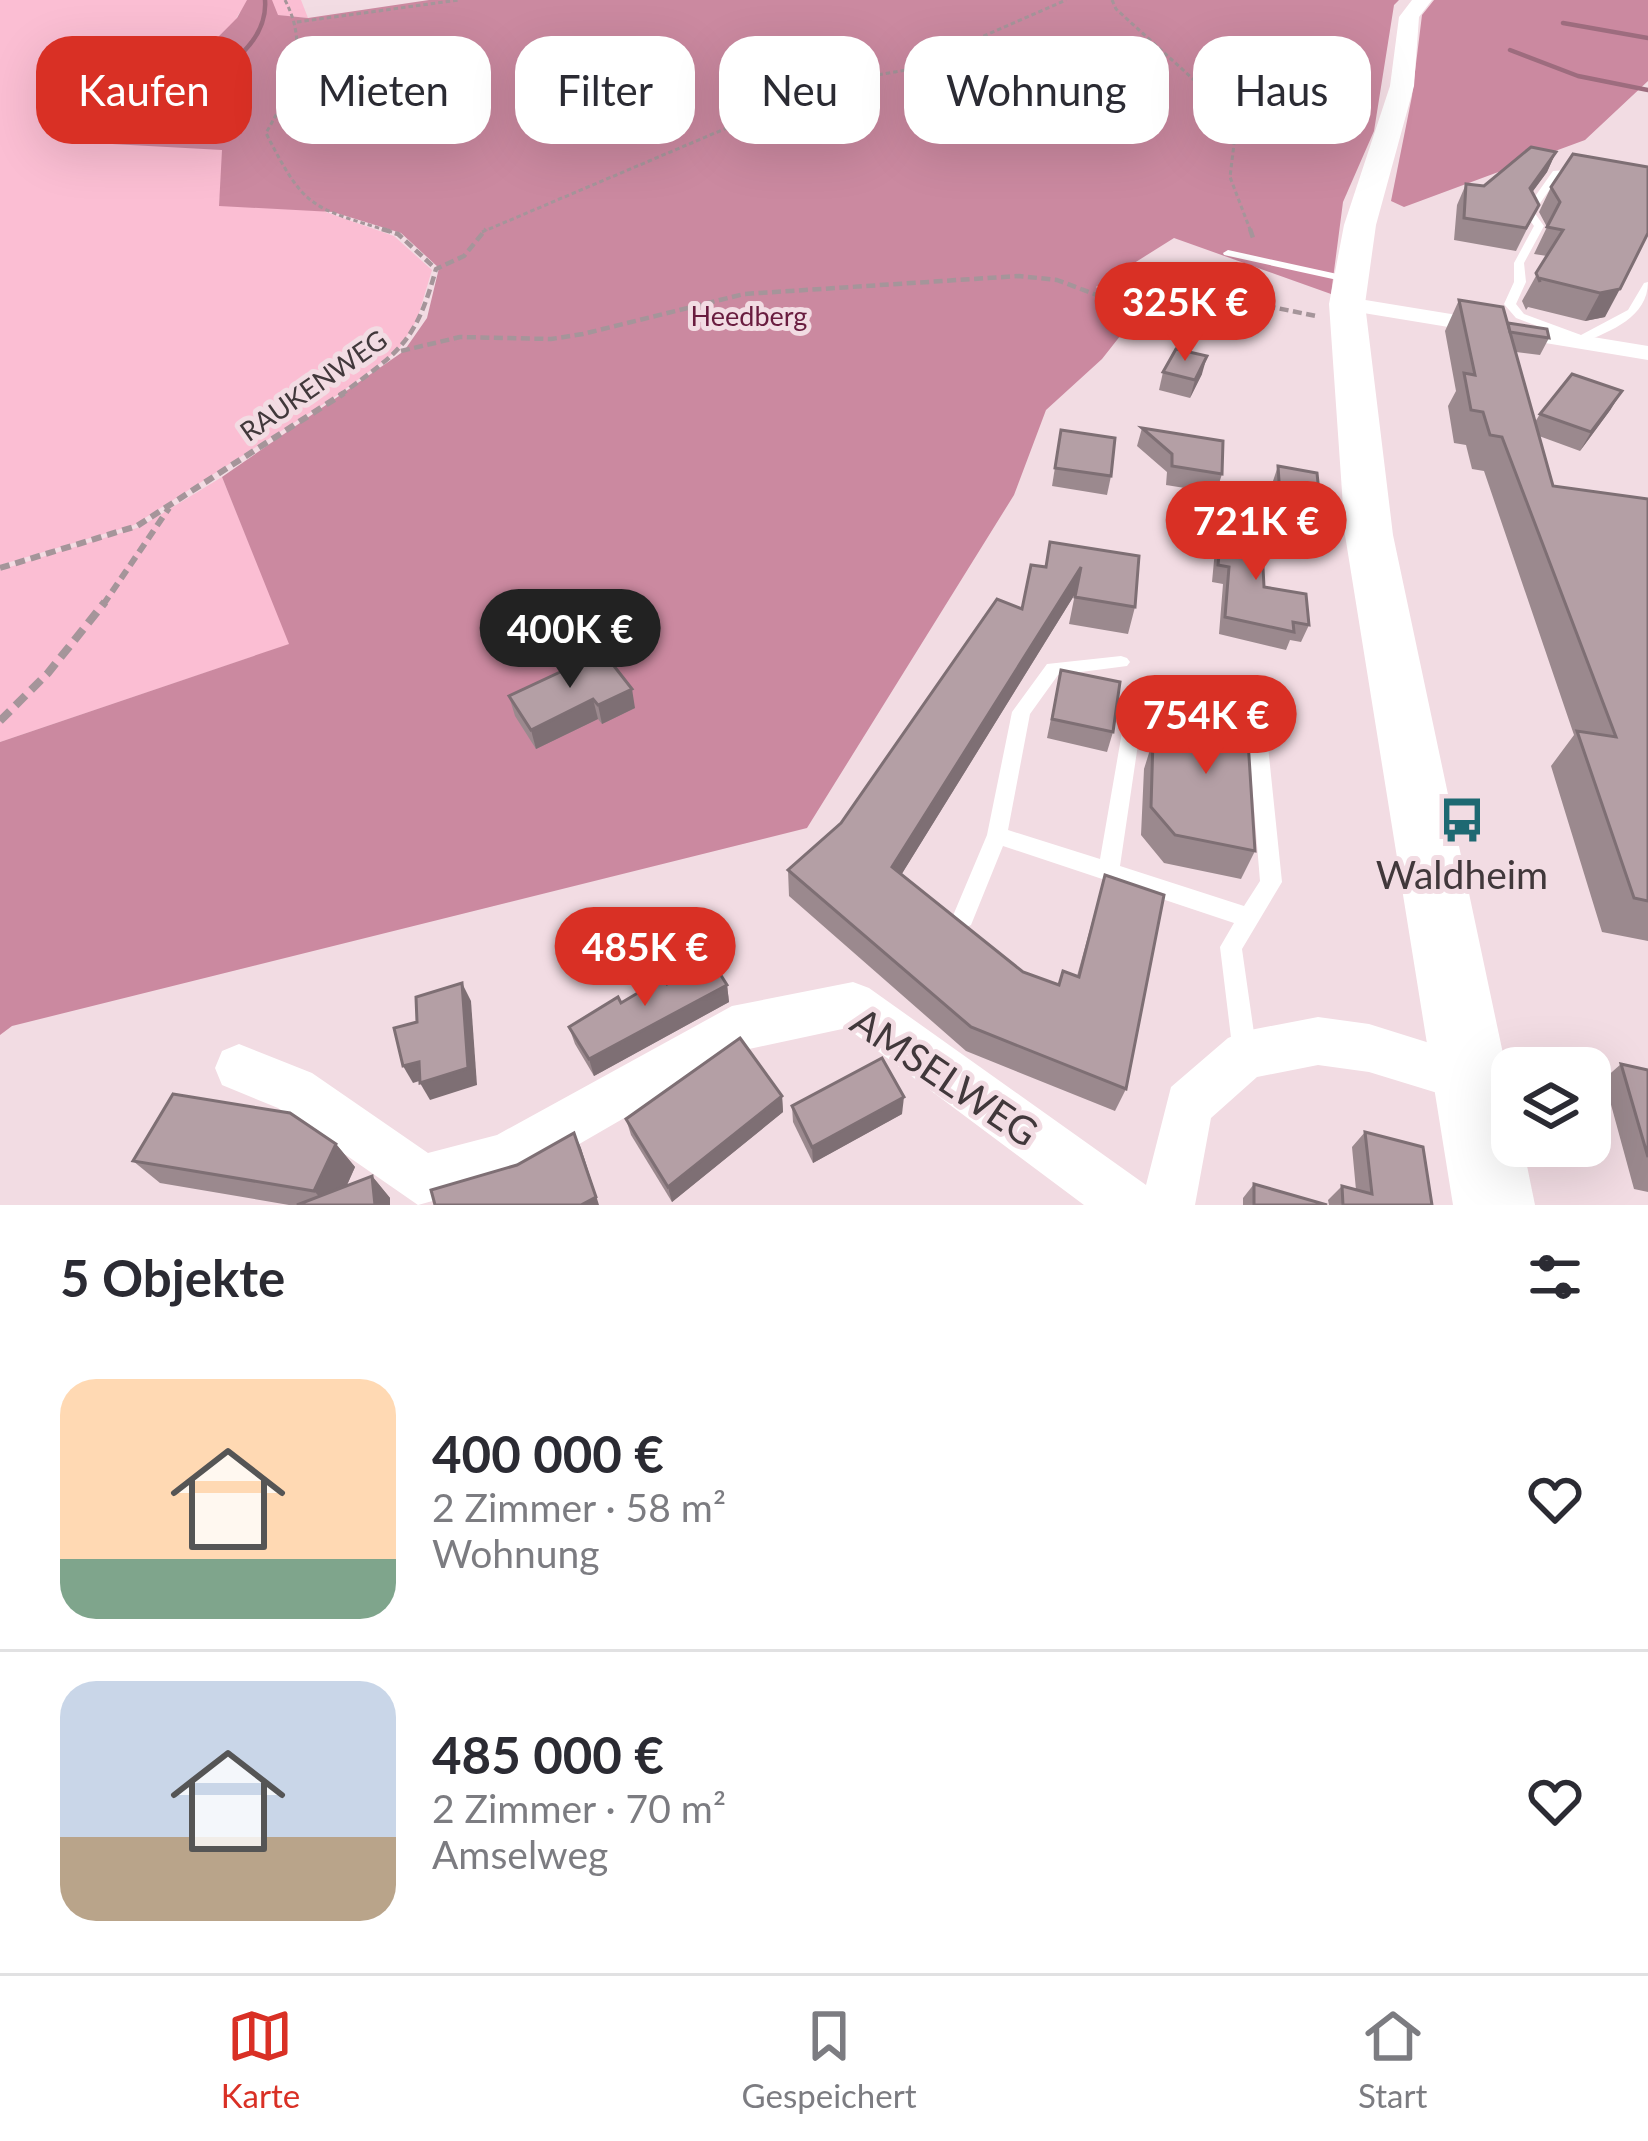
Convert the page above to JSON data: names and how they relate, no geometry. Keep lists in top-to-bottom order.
{
  "streets": {
    "street": ["AMSELWEG"],
    "path": ["RAUKENWEG"]
  },
  "parks": ["Heedberg"],
  "places": {
    "bus stop": ["Waldheim"]
  },
  "page": {
    "chip": [
      "Kaufen",
      "Mieten",
      "Filter",
      "Neu",
      "Wohnung",
      "Haus"
    ],
    "price": [
      "325K €",
      "721K €",
      "400K €",
      "754K €",
      "485K €"
    ],
    "heading": "5 Objekte",
    "list": [
      {
        "name": "400 000 €",
        "note": "2 Zimmer · 58 m² · Wohnung"
      },
      {
        "name": "485 000 €",
        "note": "2 Zimmer · 70 m² · Amselweg"
      }
    ],
    "tabs": ["Karte", "Gespeichert", "Start"]
  }
}
